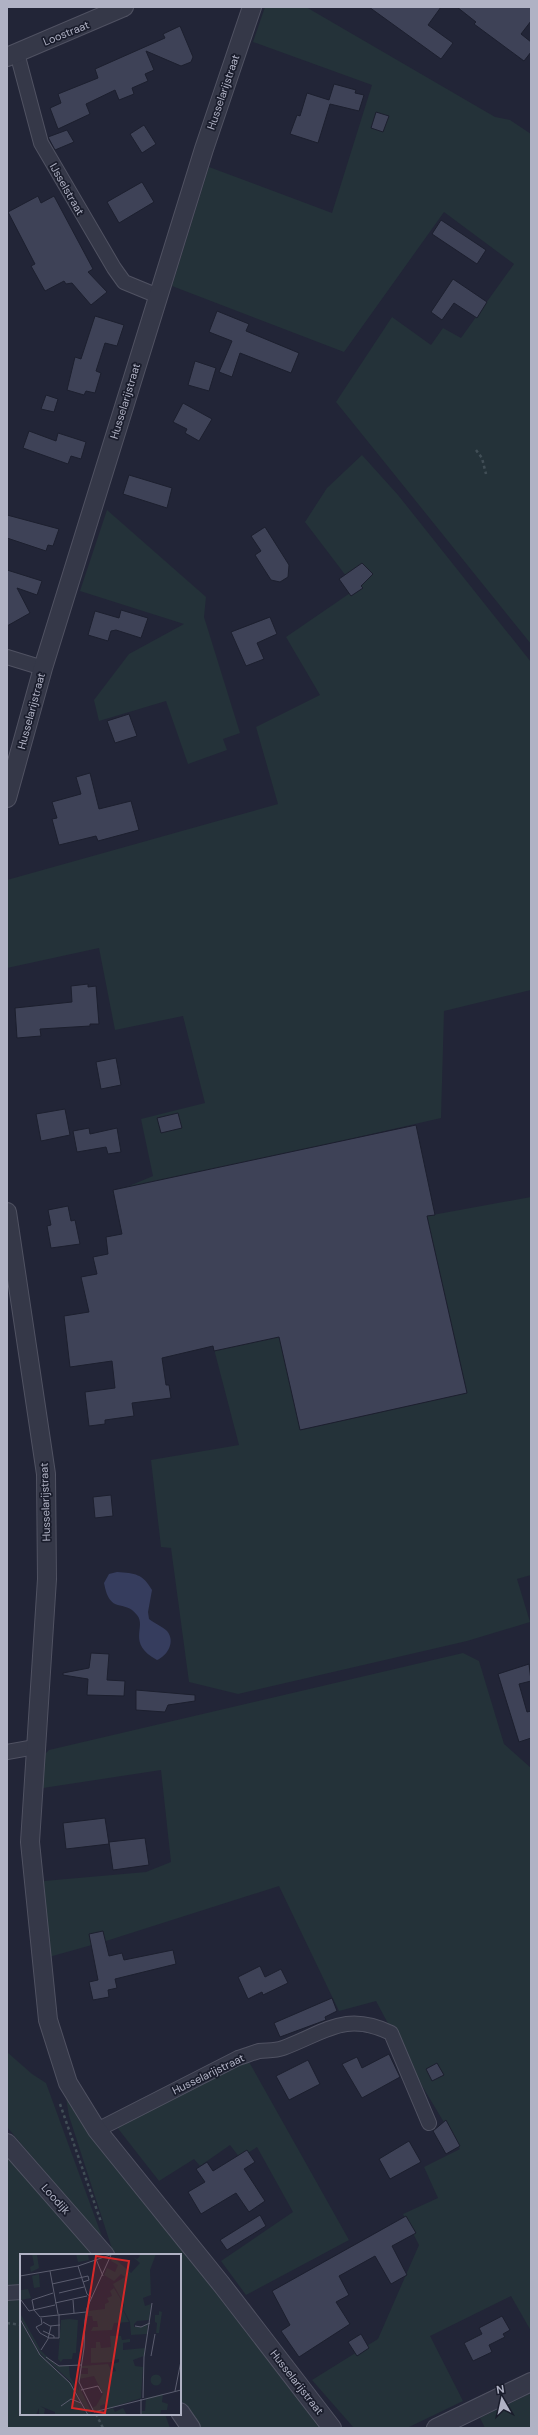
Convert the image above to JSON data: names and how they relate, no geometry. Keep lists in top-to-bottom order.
{
  "streets": {
    "street": [
      "Loostraat",
      "Husselarijstraat",
      "IJsselstraat",
      "Loodijk"
    ]
  },
  "crossings": [
    ["Loostraat", "IJsselstraat"],
    ["Husselarijstraat", "IJsselstraat"]
  ],
  "north": "top"
}
